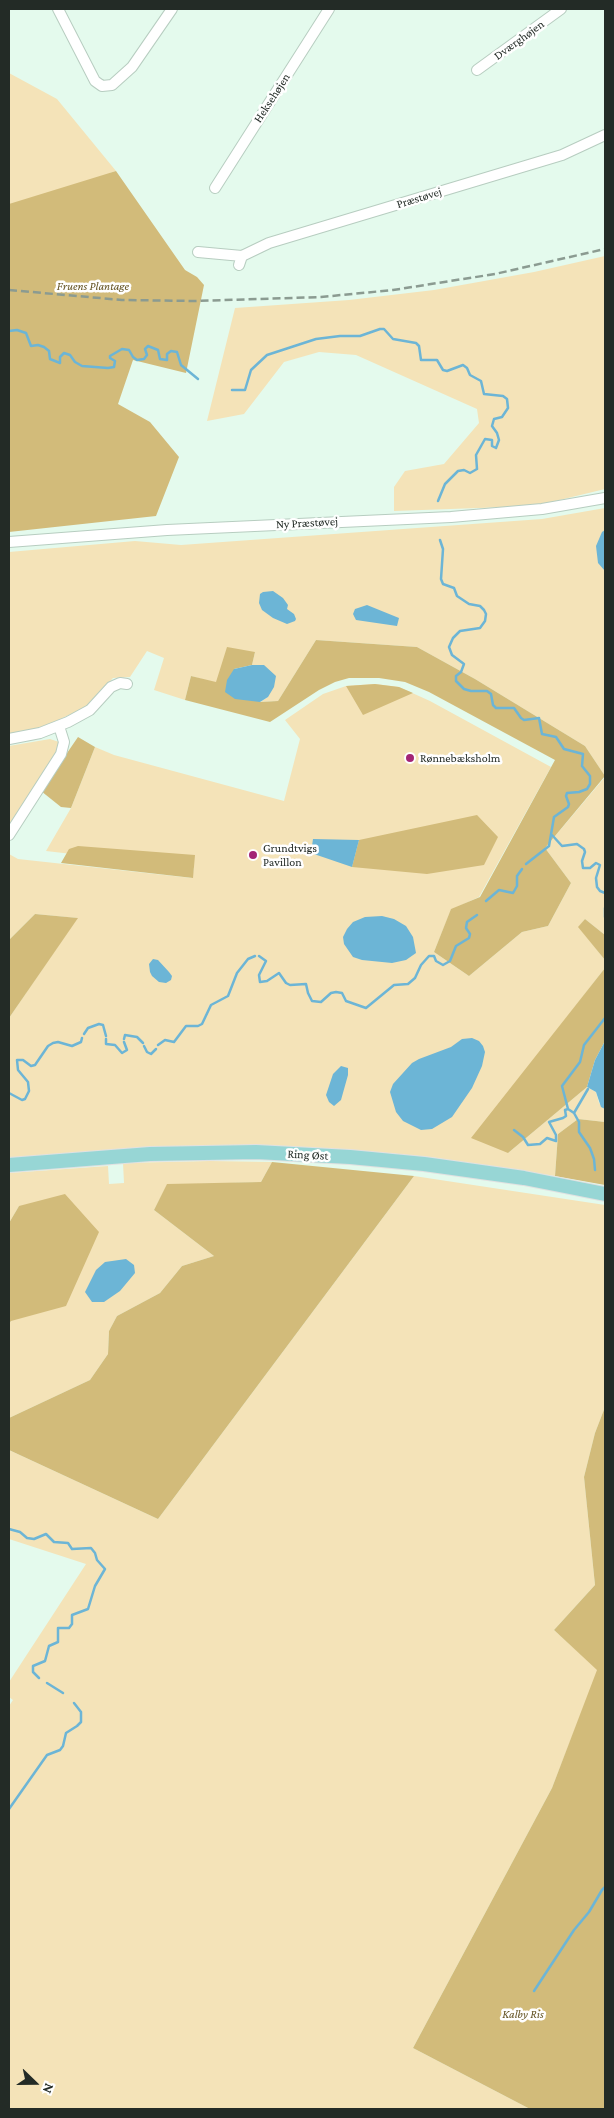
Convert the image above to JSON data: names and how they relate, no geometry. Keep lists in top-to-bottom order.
{
  "streets": {
    "main road": ["Ring Øst"],
    "street": [
      "Dværghøjen",
      "Heksehøjen",
      "Præstøvej",
      "Ny Præstøvej"
    ]
  },
  "parks": ["Fruens Plantage", "Kalby Ris"],
  "places": ["Rønnebæksholm", "Grundtvigs Pavillon"],
  "north": "right"
}
